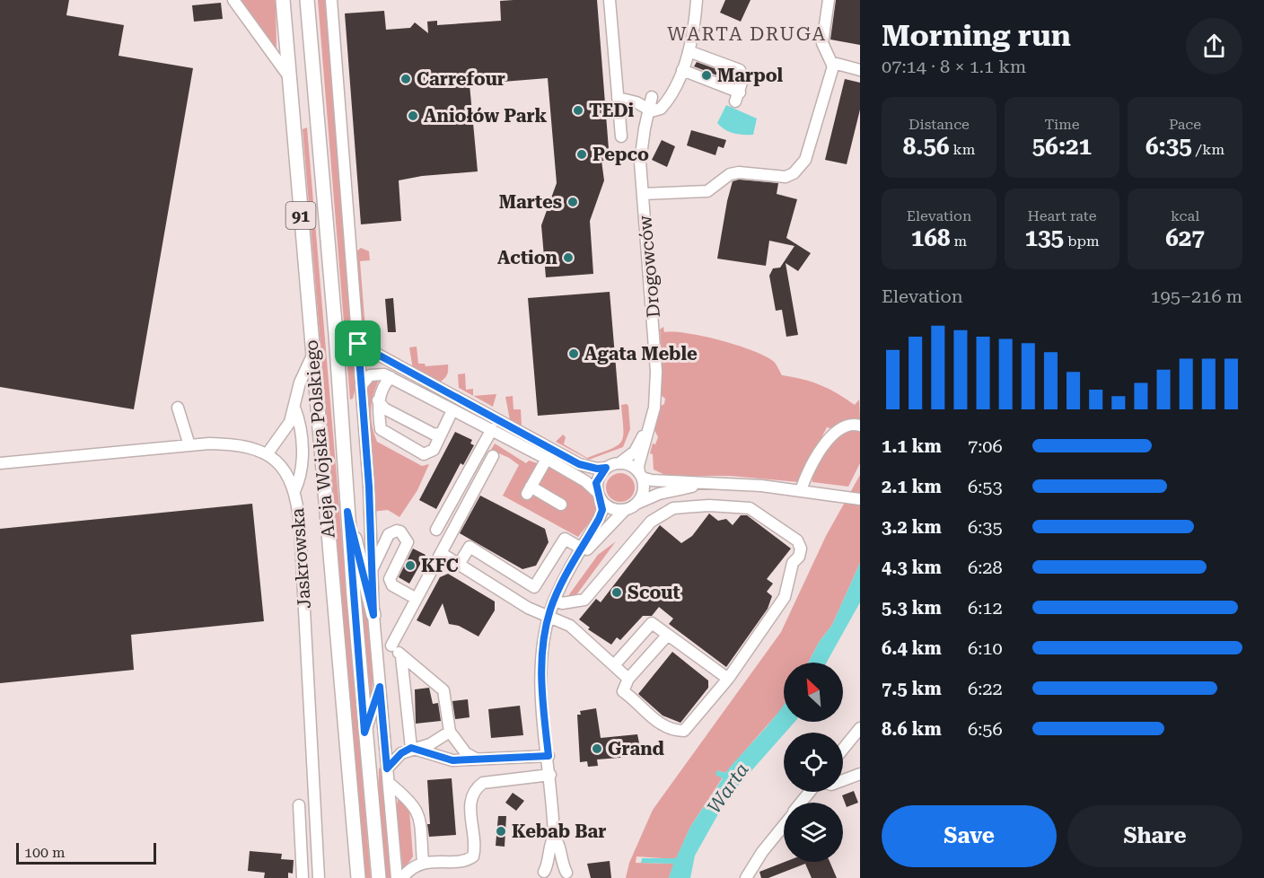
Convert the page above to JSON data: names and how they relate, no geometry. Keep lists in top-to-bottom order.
{
  "streets": {
    "main road": ["91", "Aleja Wojska Polskiego"],
    "street": ["Drogowców", "Jaskrowska"]
  },
  "districts": ["WARTA DRUGA"],
  "water": ["Warta"],
  "places": [
    "Marpol",
    "Carrefour",
    "TEDi",
    "Aniołów Park",
    "Pepco",
    "Martes",
    "Action",
    "Agata Meble",
    "KFC",
    "Scout",
    "Grand",
    "Kebab Bar"
  ],
  "scale_bar": "100 m",
  "north": "top left",
  "page": {
    "heading": ["Morning run", "07:14 · 8 × 1.1 km"],
    "stats": [
      ["Distance", "8.56 km"],
      ["Time", "56:21"],
      ["Pace", "6:35 /km"],
      ["Elevation", "168 m"],
      ["Heart rate", "135 bpm"],
      ["kcal", "627"]
    ],
    "chart": ["Elevation", "195–216 m"],
    "list": [
      {
        "name": "1.1 km",
        "note": "7:06"
      },
      {
        "name": "2.1 km",
        "note": "6:53"
      },
      {
        "name": "3.2 km",
        "note": "6:35"
      },
      {
        "name": "4.3 km",
        "note": "6:28"
      },
      {
        "name": "5.3 km",
        "note": "6:12"
      },
      {
        "name": "6.4 km",
        "note": "6:10"
      },
      {
        "name": "7.5 km",
        "note": "6:22"
      },
      {
        "name": "8.6 km",
        "note": "6:56"
      }
    ],
    "buttons": ["Save", "Share"],
    "scale": "100 m"
  }
}
